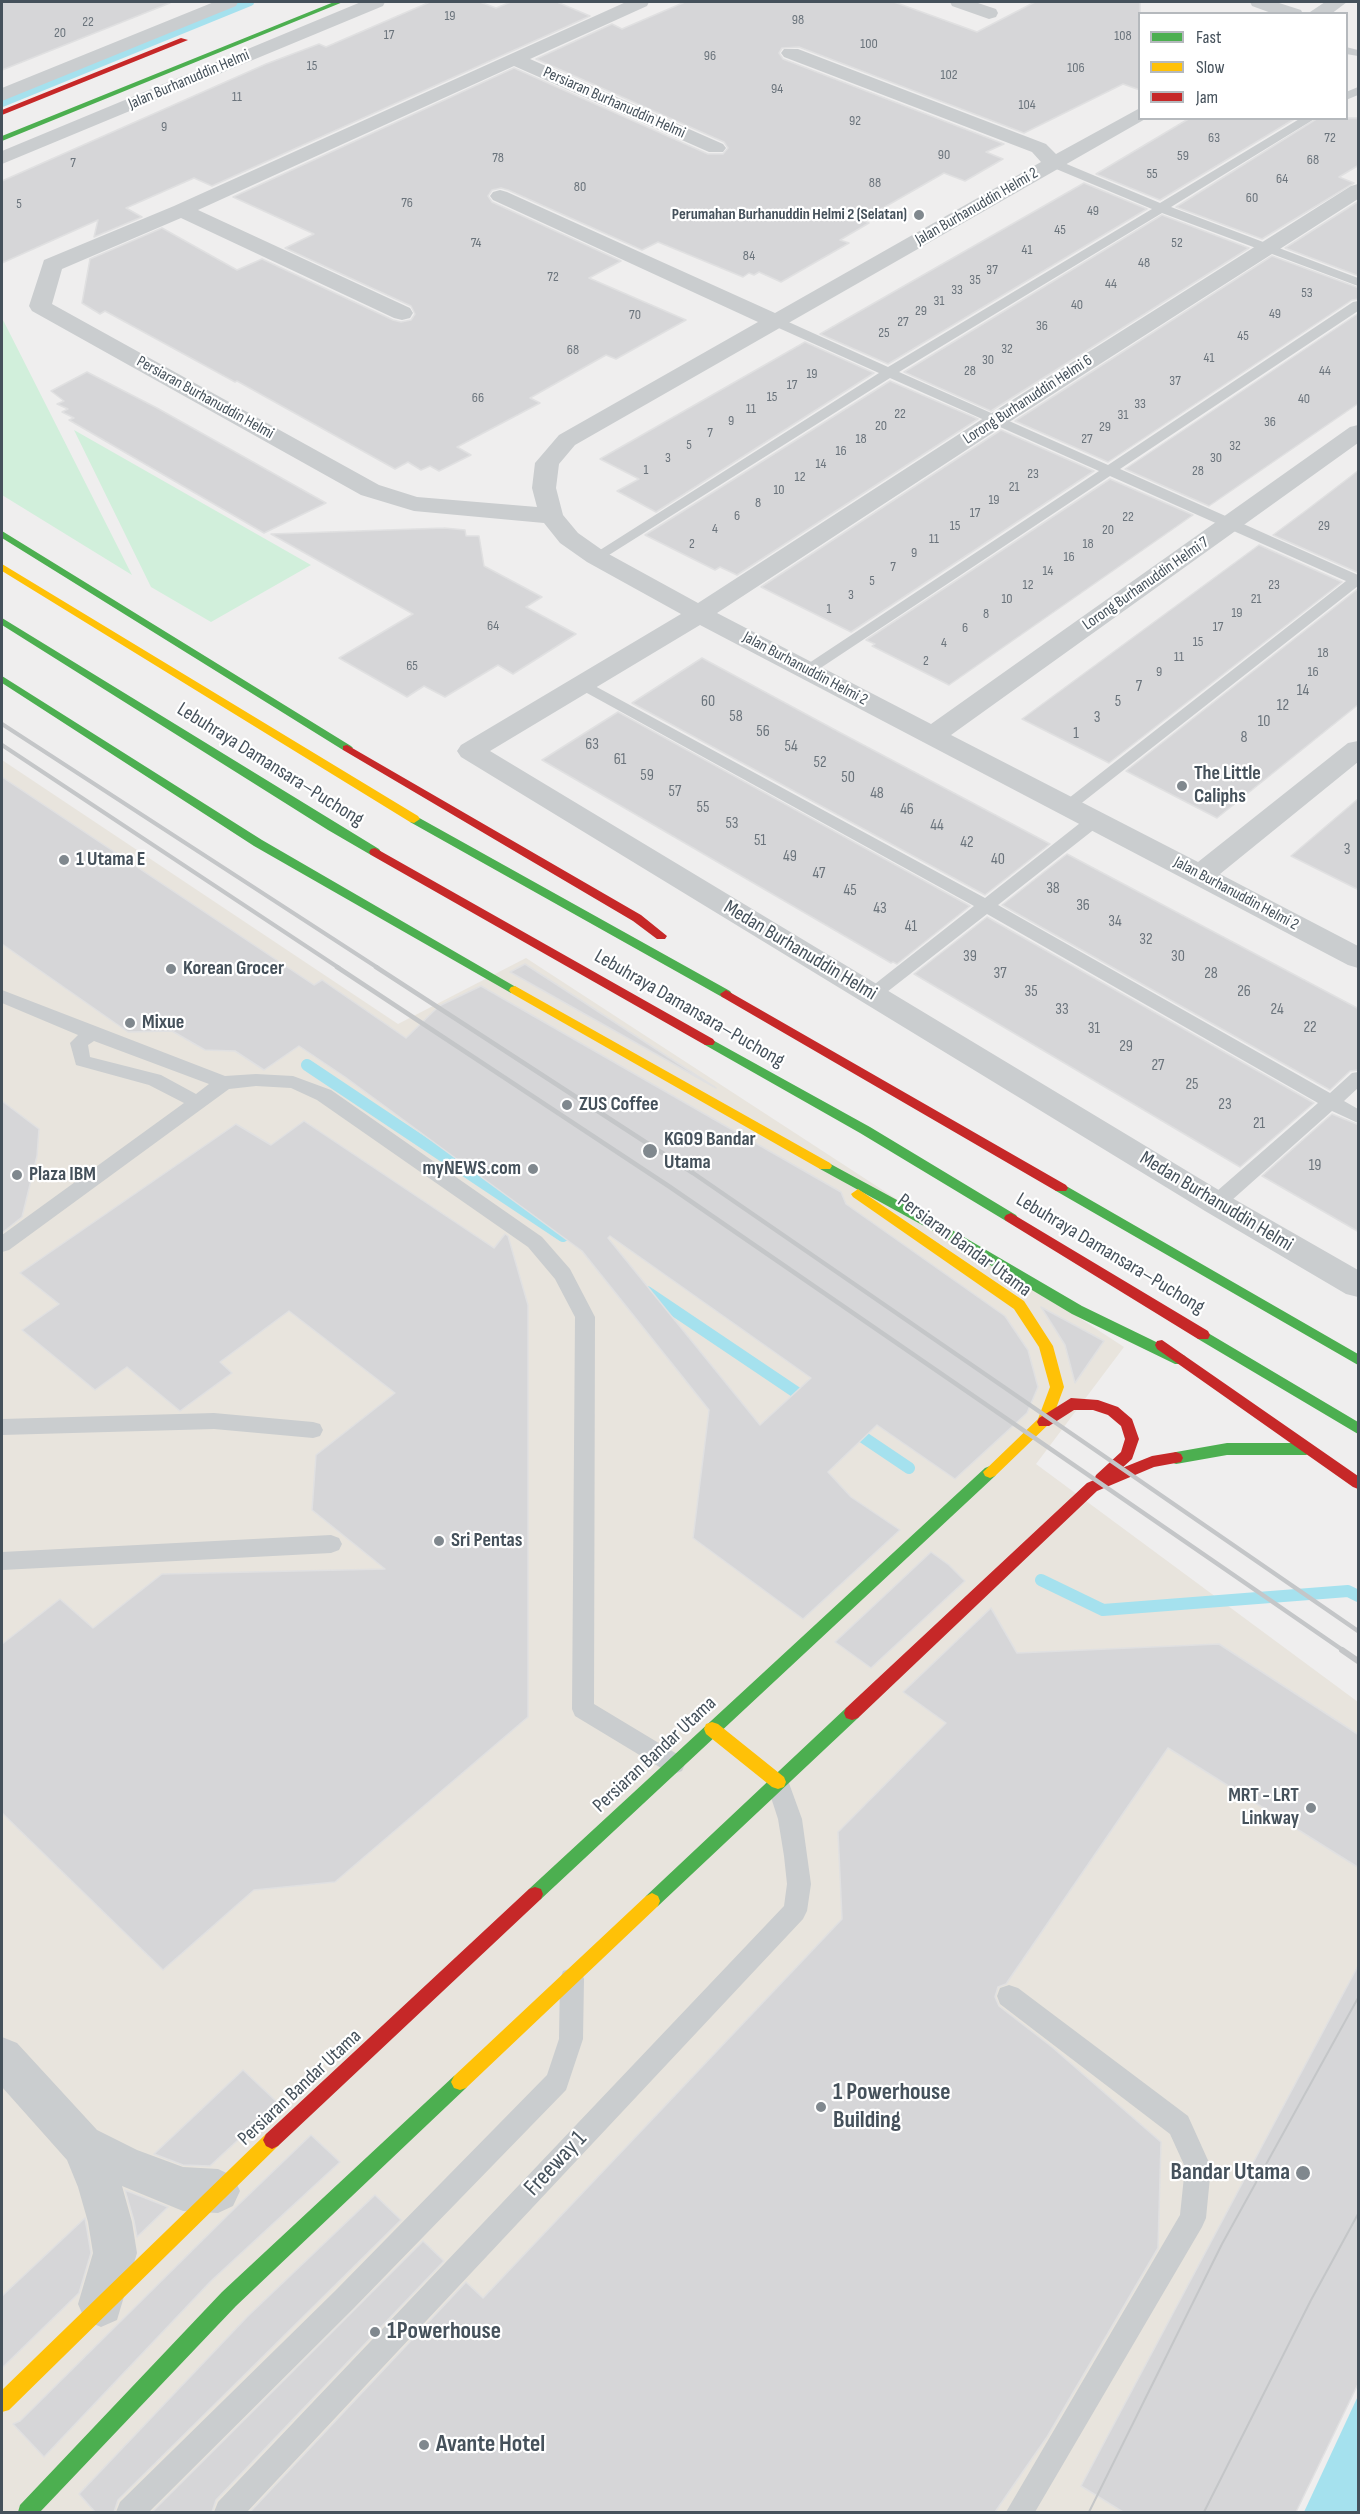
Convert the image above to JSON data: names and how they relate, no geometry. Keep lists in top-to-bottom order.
{
  "streets": {
    "main road": ["Jalan Burhanuddin Helmi", "Lebuhraya Damansara–Puchong", "Persiaran Bandar Utama"],
    "street": [
      "Persiaran Burhanuddin Helmi",
      "Jalan Burhanuddin Helmi 2",
      "Lorong Burhanuddin Helmi 6",
      "Lorong Burhanuddin Helmi 7",
      "Medan Burhanuddin Helmi"
    ],
    "lane": ["Freeway 1"]
  },
  "crossings": [
    ["Persiaran Burhanuddin Helmi", "Jalan Burhanuddin Helmi 2"],
    ["Jalan Burhanuddin Helmi 2", "Lorong Burhanuddin Helmi 6"],
    ["Jalan Burhanuddin Helmi 2", "Lorong Burhanuddin Helmi 7"],
    ["Jalan Burhanuddin Helmi 2", "Medan Burhanuddin Helmi"],
    ["Lorong Burhanuddin Helmi 6", "Medan Burhanuddin Helmi"]
  ],
  "places": [
    "Perumahan Burhanuddin Helmi 2 (Selatan)",
    "The Little Caliphs",
    "1 Utama E",
    "Korean Grocer",
    "Mixue",
    "ZUS Coffee",
    "KG09 Bandar Utama",
    "myNEWS.com",
    "Plaza IBM",
    "Sri Pentas",
    "MRT - LRT Linkway",
    "1 Powerhouse Building",
    "Bandar Utama",
    "1Powerhouse",
    "Avante Hotel"
  ],
  "house_numbers": [
    "19",
    "98",
    "22",
    "20",
    "17",
    "108",
    "100",
    "96",
    "15",
    "106",
    "102",
    "94",
    "11",
    "104",
    "92",
    "9",
    "63",
    "72",
    "90",
    "59",
    "78",
    "68",
    "7",
    "55",
    "64",
    "88",
    "80",
    "60",
    "76",
    "5",
    "49",
    "45",
    "74",
    "52",
    "41",
    "84",
    "48",
    "37",
    "72",
    "35",
    "44",
    "33",
    "53",
    "31",
    "40",
    "29",
    "49",
    "70",
    "27",
    "36",
    "25",
    "45",
    "32",
    "68",
    "41",
    "30",
    "28",
    "44",
    "19",
    "37",
    "17",
    "15",
    "66",
    "40",
    "33",
    "11",
    "22",
    "31",
    "9",
    "36",
    "20",
    "29",
    "7",
    "18",
    "27",
    "5",
    "32",
    "16",
    "3",
    "30",
    "14",
    "1",
    "28",
    "23",
    "12",
    "21",
    "10",
    "19",
    "8",
    "17",
    "6",
    "22",
    "15",
    "29",
    "4",
    "20",
    "11",
    "2",
    "18",
    "9",
    "16",
    "7",
    "14",
    "5",
    "12",
    "23",
    "3",
    "10",
    "21",
    "1",
    "19",
    "8",
    "64",
    "17",
    "6",
    "15",
    "4",
    "18",
    "11",
    "2",
    "65",
    "9",
    "16",
    "7",
    "14",
    "60",
    "5",
    "12",
    "58",
    "3",
    "10",
    "56",
    "1",
    "8",
    "63",
    "54",
    "61",
    "52",
    "59",
    "50",
    "57",
    "48",
    "55",
    "46",
    "53",
    "44",
    "51",
    "42",
    "3",
    "49",
    "40",
    "47",
    "38",
    "45",
    "36",
    "43",
    "34",
    "41",
    "32",
    "39",
    "30",
    "37",
    "28",
    "35",
    "26",
    "33",
    "24",
    "22",
    "31",
    "29",
    "27",
    "25",
    "23",
    "21",
    "19"
  ],
  "legend": ["Fast", "Slow", "Jam"]
}
